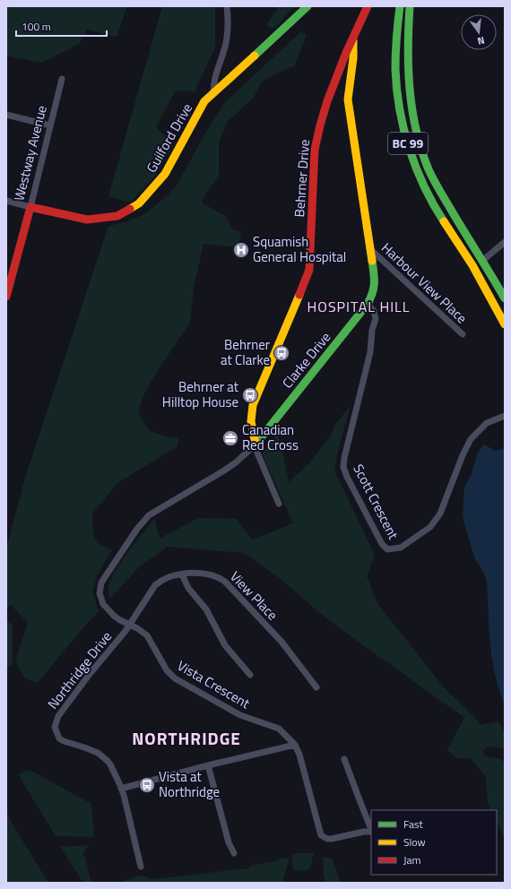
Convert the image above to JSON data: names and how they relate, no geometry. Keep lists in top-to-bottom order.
{
  "streets": {
    "main road": [
      "Guilford Drive",
      "BC 99",
      "Westway Avenue",
      "Behrner Drive",
      "Clarke Drive"
    ],
    "street": [
      "Harbour View Place",
      "Scott Crescent",
      "View Place",
      "Northridge Drive",
      "Vista Crescent"
    ]
  },
  "crossings": [
    ["Guilford Drive", "Westway Avenue"],
    ["Behrner Drive", "Clarke Drive"],
    ["Harbour View Place", "Clarke Drive"],
    ["Clarke Drive", "Scott Crescent"],
    ["Clarke Drive", "View Place"],
    ["Clarke Drive", "Northridge Drive"],
    ["Clarke Drive", "Vista Crescent"],
    ["View Place", "Northridge Drive"],
    ["View Place", "Vista Crescent"],
    ["Northridge Drive", "Vista Crescent"]
  ],
  "districts": ["HOSPITAL HILL", "NORTHRIDGE"],
  "places": {
    "hospital": ["Squamish General Hospital"],
    "bus stop": ["Behrner at Clarke", "Behrner at Hilltop House", "Vista at Northridge"],
    "office": ["Canadian Red Cross"]
  },
  "legend": ["Fast", "Slow", "Jam"],
  "scale_bar": "100 m",
  "north": "bottom"
}
